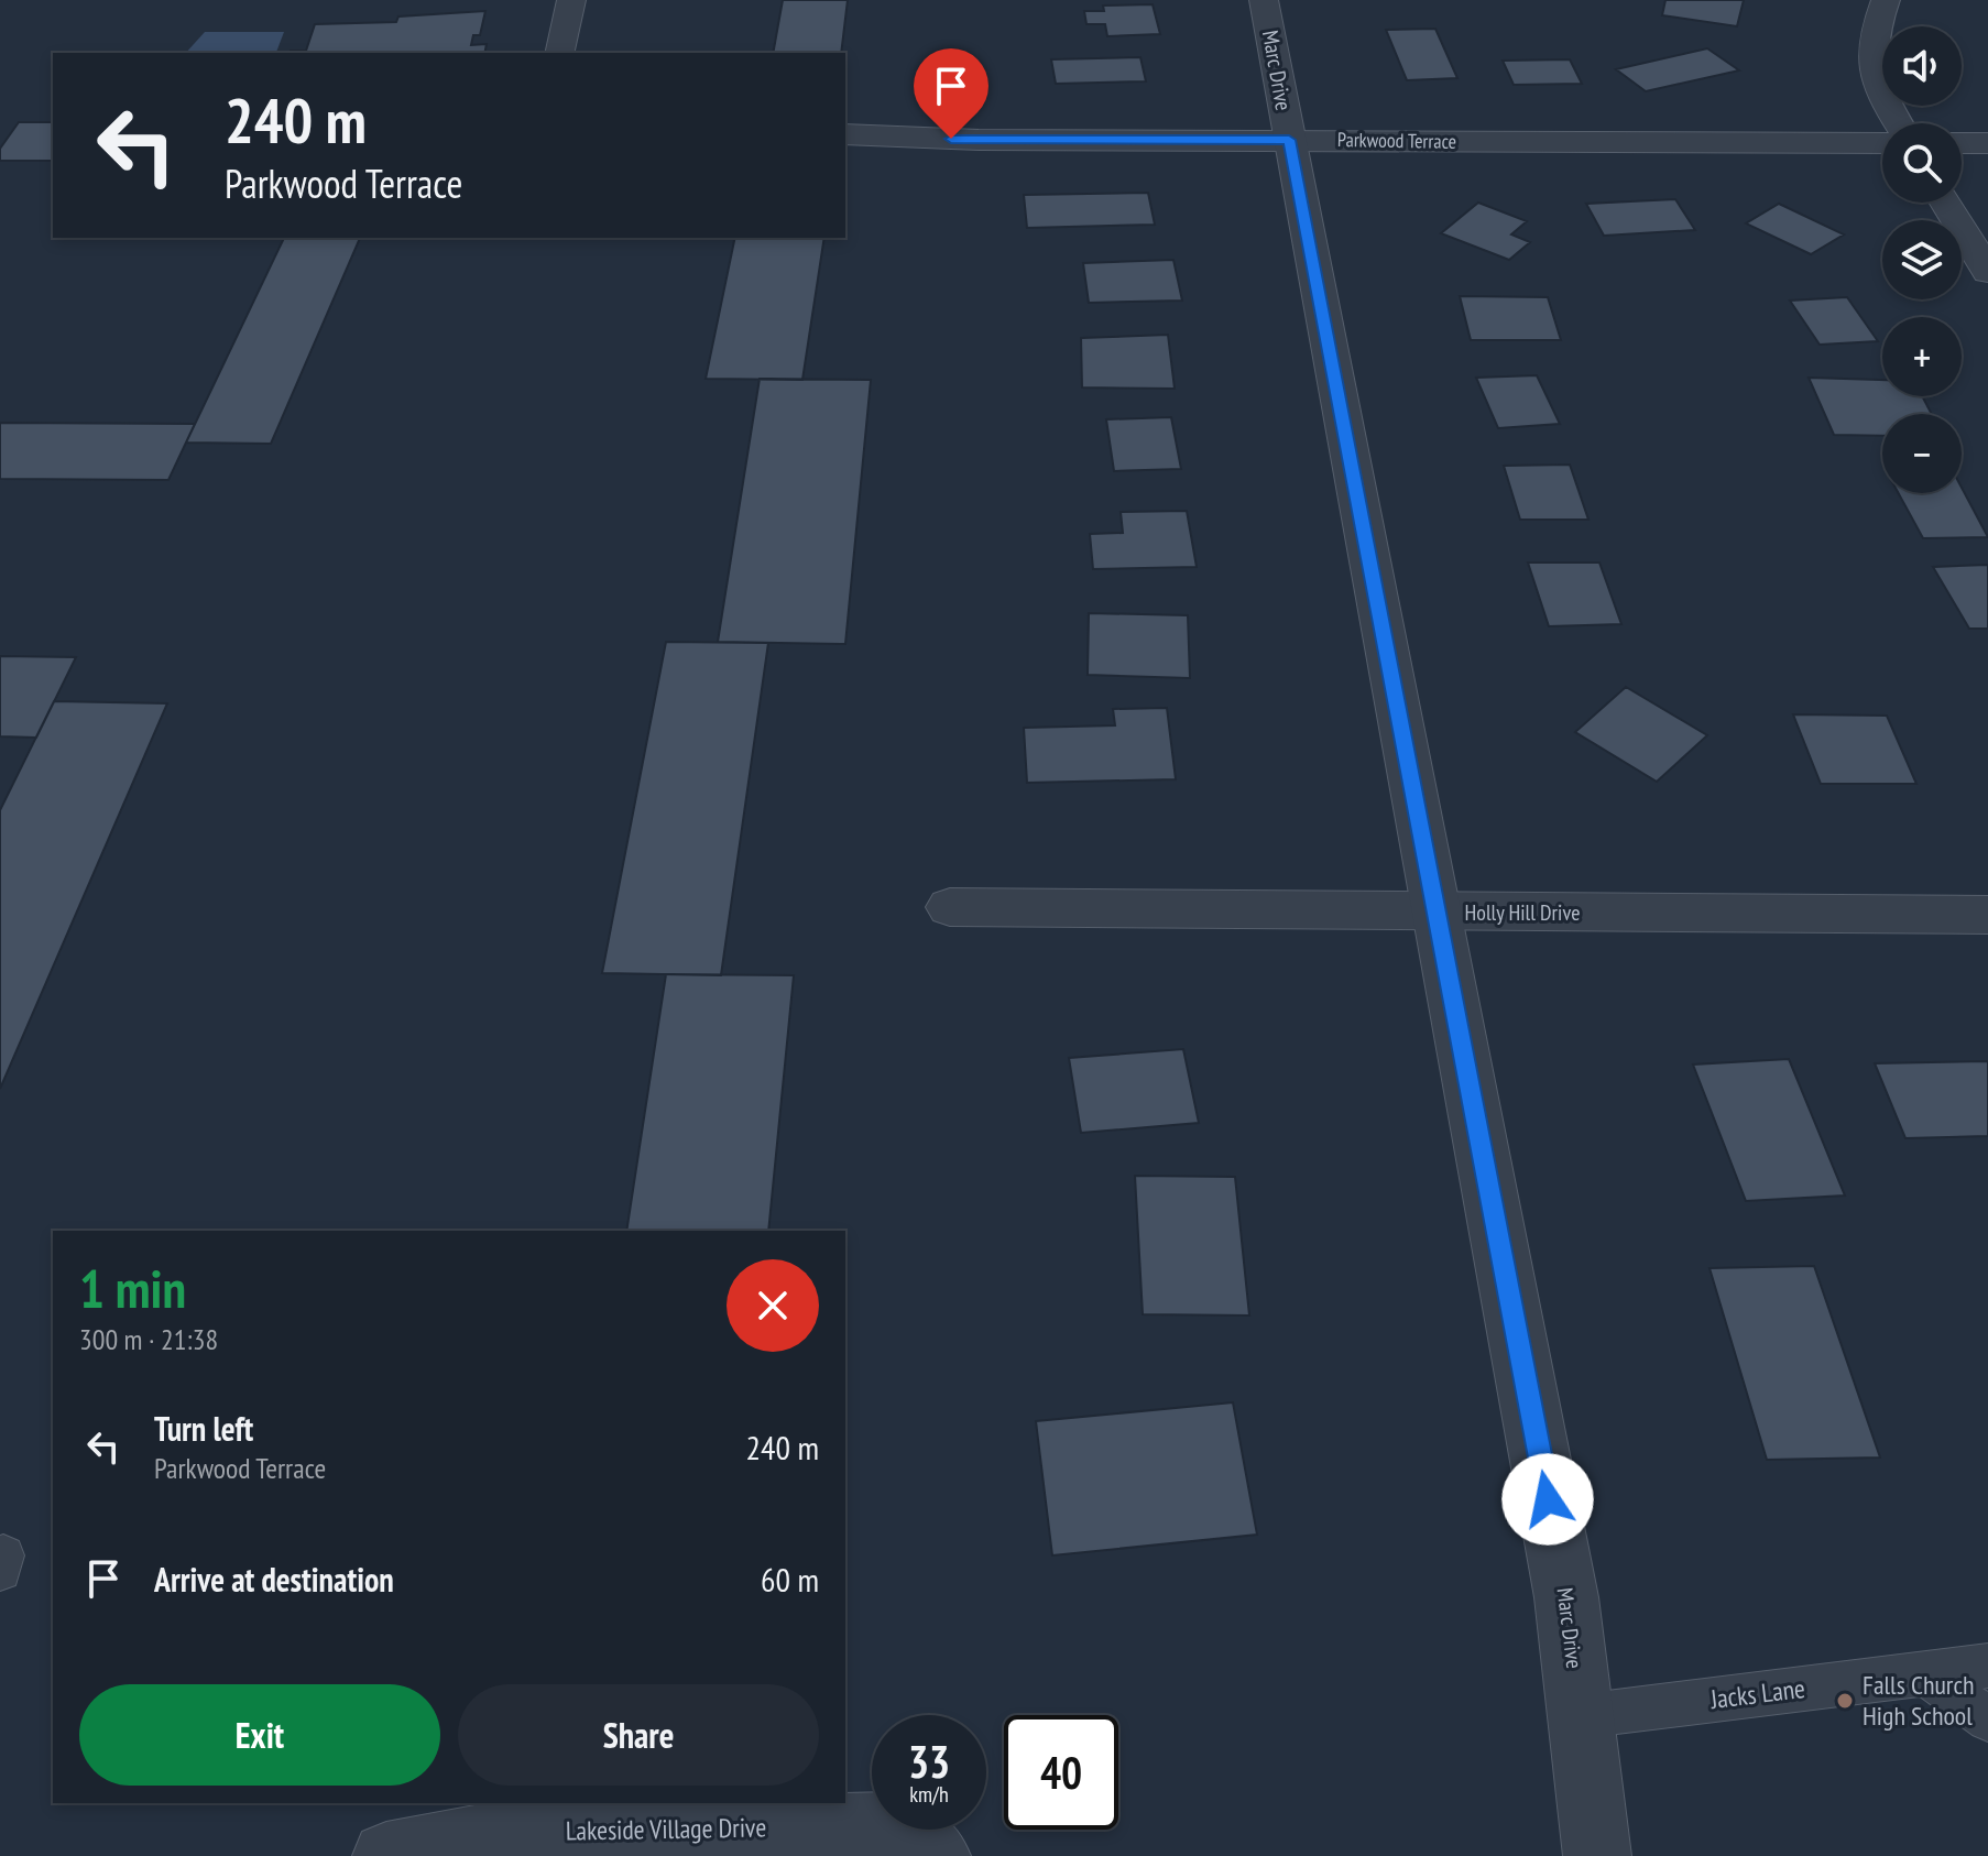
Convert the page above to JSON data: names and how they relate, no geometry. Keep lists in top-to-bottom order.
{
  "streets": {
    "street": [
      "Marc Drive",
      "Parkwood Terrace",
      "Holly Hill Drive",
      "Lakeside Village Drive"
    ],
    "lane": ["Jacks Lane"]
  },
  "crossings": [
    ["Marc Drive", "Parkwood Terrace"],
    ["Marc Drive", "Holly Hill Drive"],
    ["Marc Drive", "Jacks Lane"]
  ],
  "places": ["Falls Church High School"],
  "page": {
    "map_buttons": ["+", "−"],
    "turn": ["240 m", "Parkwood Terrace"],
    "heading": ["1 min", "300 m · 21:38"],
    "list": [
      {
        "name": "Turn left",
        "note": "Parkwood Terrace",
        "value": "240 m"
      },
      {
        "name": "Arrive at destination",
        "value": "60 m"
      }
    ],
    "buttons": ["Exit", "Share"],
    "speed": "33 km/h",
    "limit": "40"
  }
}
